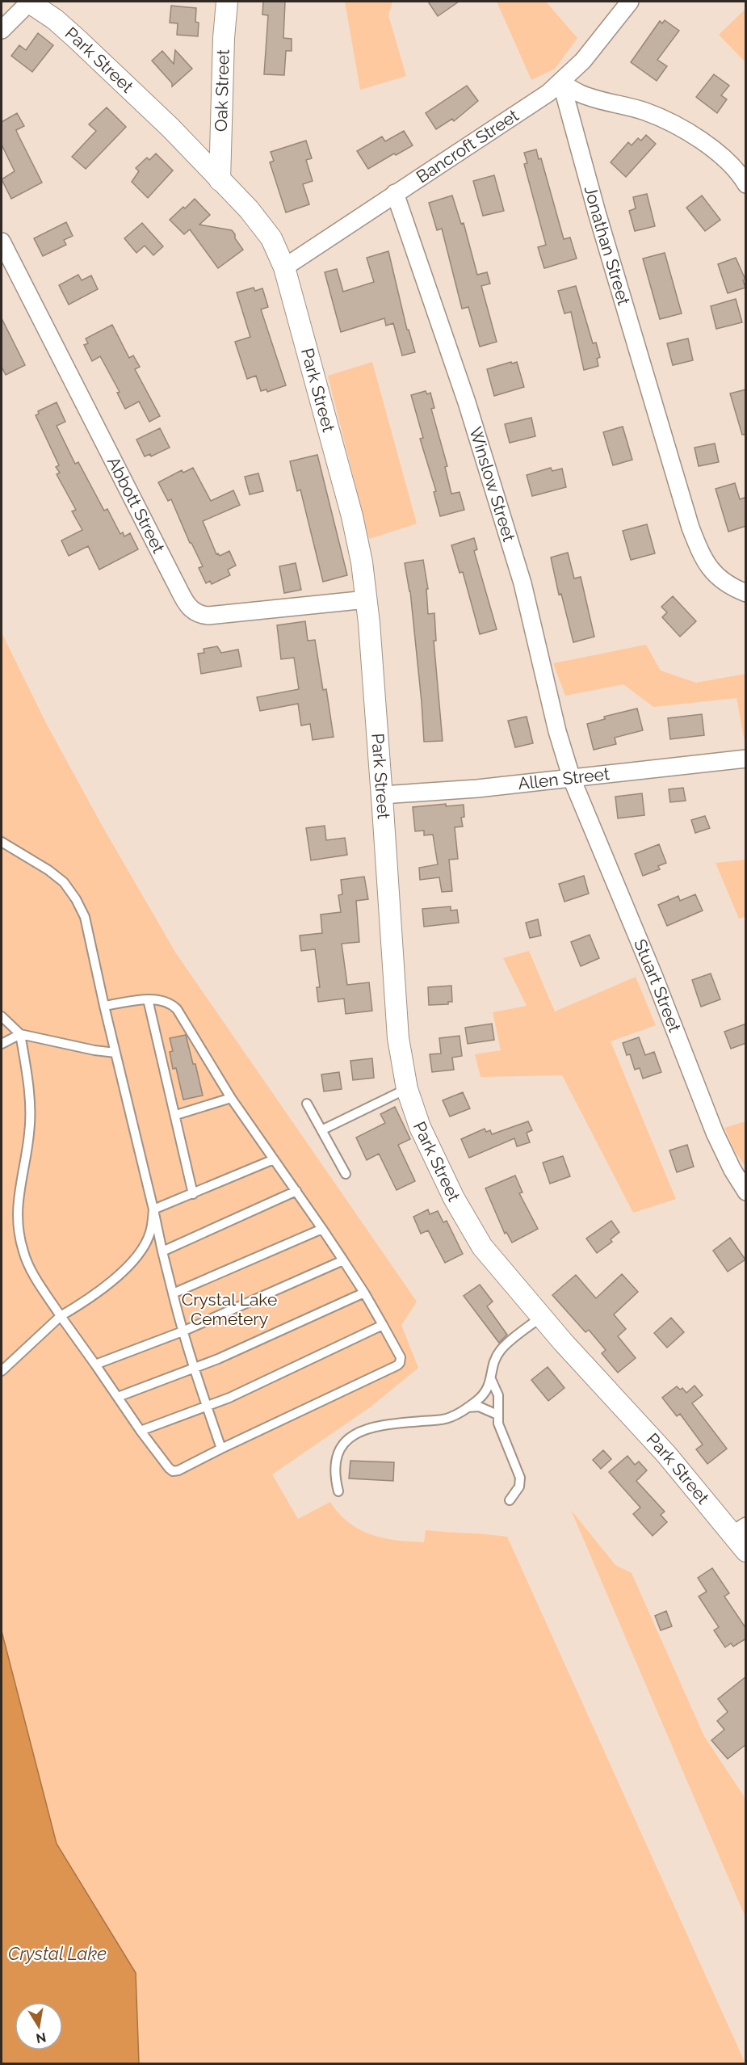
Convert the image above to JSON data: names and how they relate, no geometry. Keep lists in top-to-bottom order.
{
  "streets": {
    "street": [
      "Park Street",
      "Oak Street",
      "Bancroft Street",
      "Jonathan Street",
      "Winslow Street",
      "Abbott Street",
      "Allen Street",
      "Stuart Street"
    ]
  },
  "crossings": [
    ["Park Street", "Oak Street"],
    ["Park Street", "Bancroft Street"],
    ["Park Street", "Abbott Street"],
    ["Park Street", "Allen Street"],
    ["Bancroft Street", "Jonathan Street"],
    ["Bancroft Street", "Winslow Street"],
    ["Winslow Street", "Allen Street"],
    ["Winslow Street", "Stuart Street"],
    ["Allen Street", "Stuart Street"]
  ],
  "water": ["Crystal Lake"],
  "parks": ["Crystal Lake Cemetery"],
  "north": "bottom"
}
